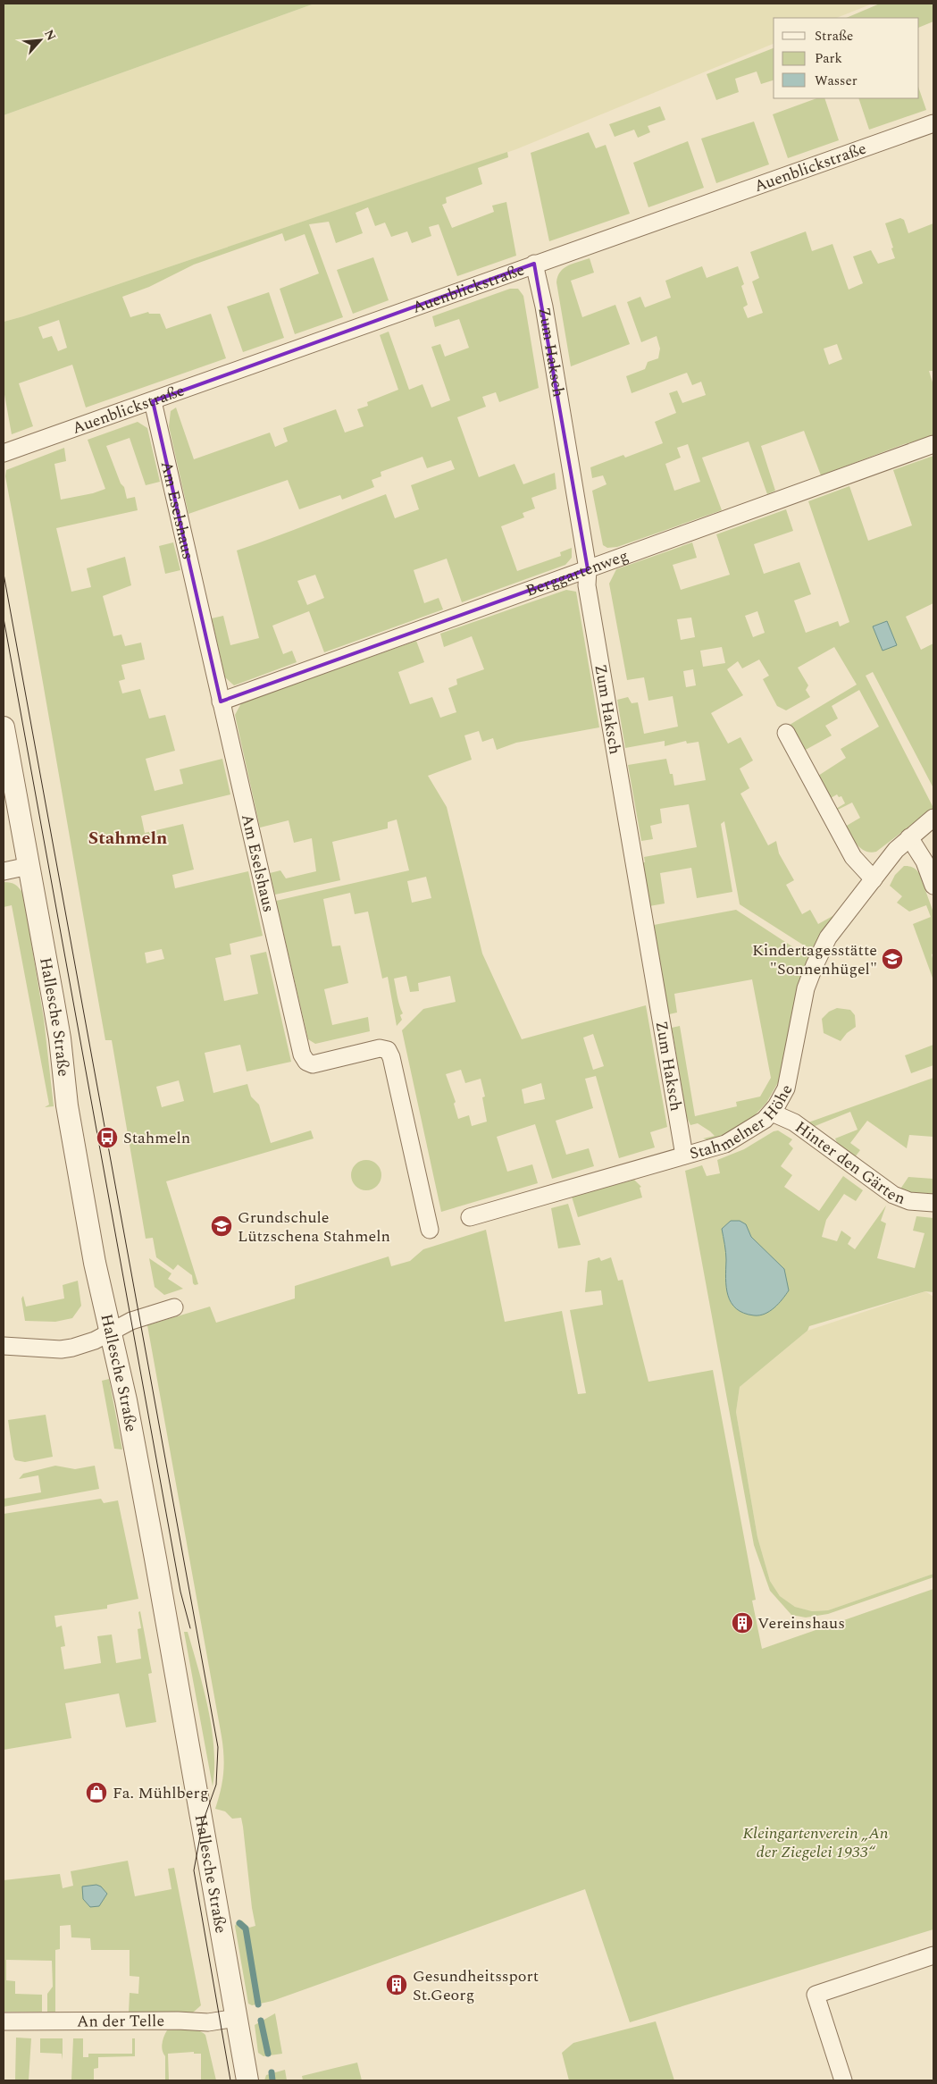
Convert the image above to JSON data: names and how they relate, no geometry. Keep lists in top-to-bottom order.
{
  "streets": {
    "street": [
      "Auenblickstraße",
      "Zum Haksch",
      "Am Eselshaus",
      "Berggartenweg",
      "Hallesche Straße",
      "Stahmelner Höhe",
      "Hinter den Gärten",
      "An der Telle"
    ]
  },
  "crossings": [
    ["Auenblickstraße", "Zum Haksch"],
    ["Auenblickstraße", "Am Eselshaus"],
    ["Zum Haksch", "Berggartenweg"],
    ["Zum Haksch", "Stahmelner Höhe"],
    ["Am Eselshaus", "Berggartenweg"],
    ["Hallesche Straße", "An der Telle"],
    ["Stahmelner Höhe", "Hinter den Gärten"]
  ],
  "districts": ["Stahmeln"],
  "parks": ["Kleingartenverein „An der Ziegelei 1933“"],
  "places": {
    "school or university": ["Kindertagesstätte \"Sonnenhügel\"", "Grundschule Lützschena Stahmeln"],
    "bus stop": ["Stahmeln"],
    "building": ["Vereinshaus", "Gesundheitssport St.Georg"],
    "shop": ["Fa. Mühlberg"]
  },
  "legend": ["Straße", "Park", "Wasser"],
  "north": "top right"
}
